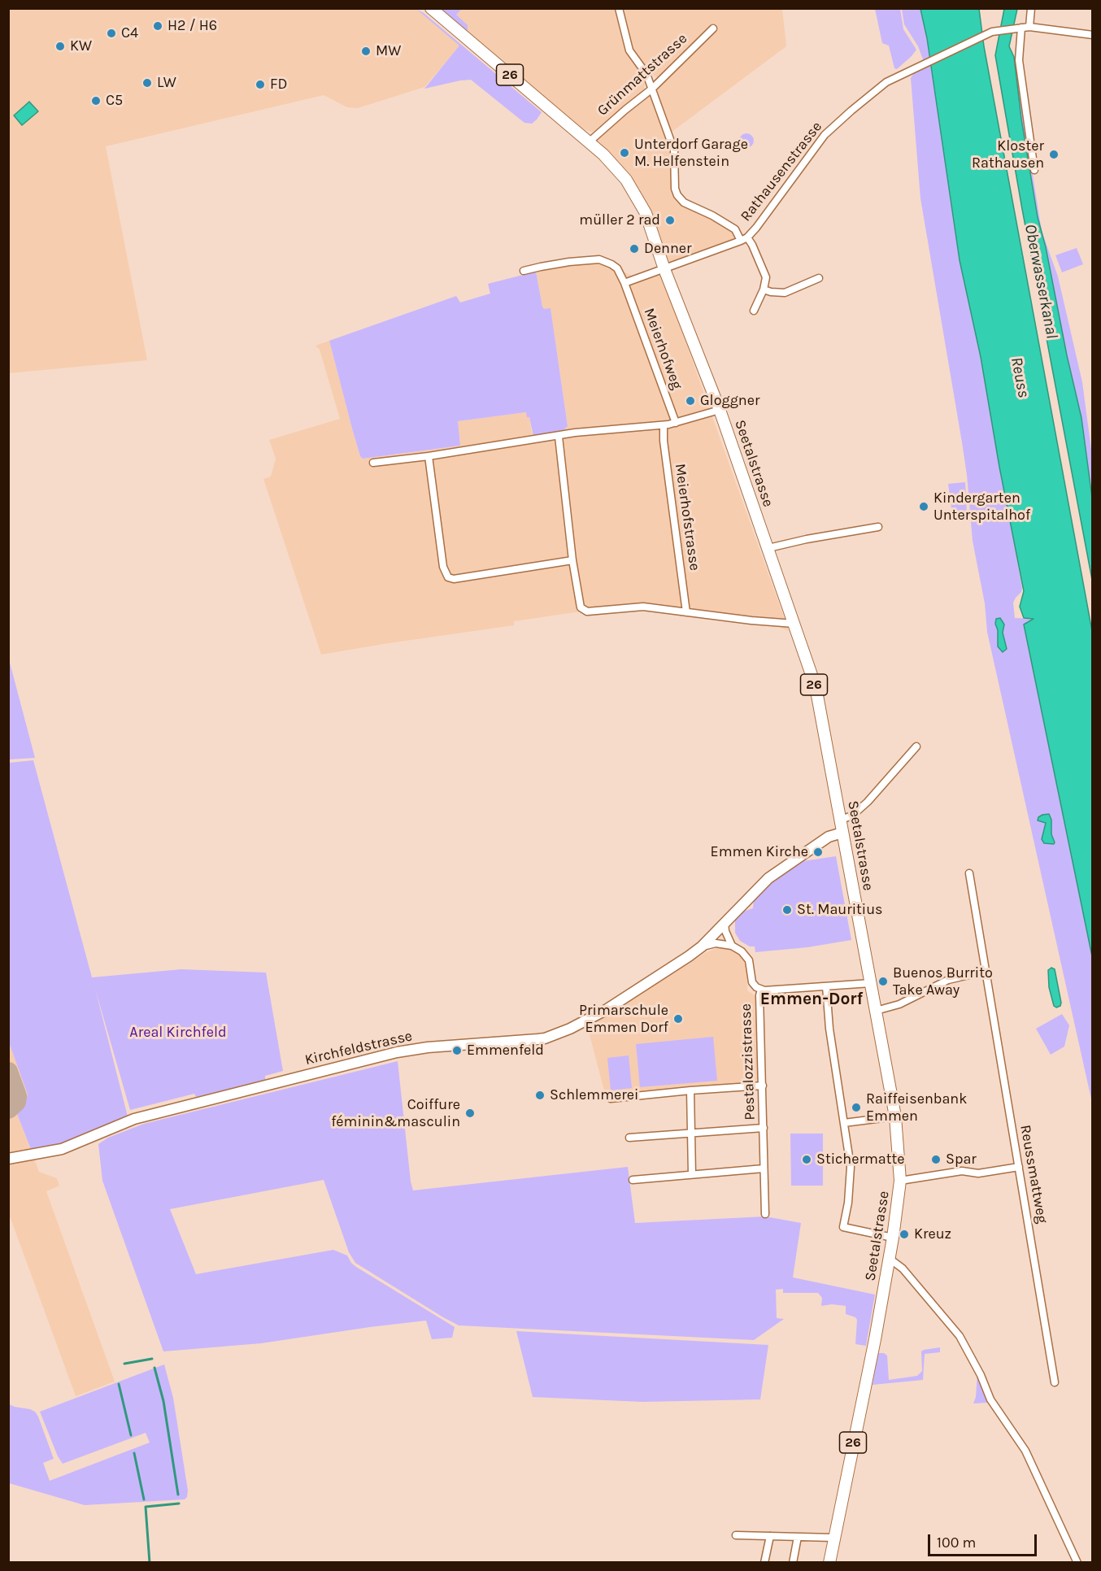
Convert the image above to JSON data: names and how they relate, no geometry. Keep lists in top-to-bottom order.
{
  "streets": {
    "main road": ["26", "Seetalstrasse"],
    "street": [
      "Grünmattstrasse",
      "Rathausenstrasse",
      "Meierhofweg",
      "Meierhofstrasse",
      "Kirchfeldstrasse",
      "Pestalozzistrasse",
      "Reussmattweg"
    ]
  },
  "crossings": [
    ["Grünmattstrasse", "Seetalstrasse"],
    ["Rathausenstrasse", "Seetalstrasse"],
    ["Seetalstrasse", "Kirchfeldstrasse"],
    ["Seetalstrasse", "Pestalozzistrasse"]
  ],
  "districts": ["Emmen-Dorf"],
  "water": ["Oberwasserkanal", "Reuss"],
  "parks": ["Areal Kirchfeld"],
  "places": [
    "H2 / H6",
    "C4",
    "KW",
    "MW",
    "LW",
    "FD",
    "C5",
    "Unterdorf Garage M. Helfenstein",
    "Kloster Rathausen",
    "müller 2 rad",
    "Denner",
    "Gloggner",
    "Kindergarten Unterspitalhof",
    "Emmen Kirche",
    "St. Mauritius",
    "Buenos Burrito Take Away",
    "Primarschule Emmen Dorf",
    "Emmenfeld",
    "Schlemmerei",
    "Raiffeisenbank Emmen",
    "Coiffure féminin&masculin",
    "Stichermatte",
    "Spar",
    "Kreuz"
  ],
  "scale_bar": "100 m"
}
